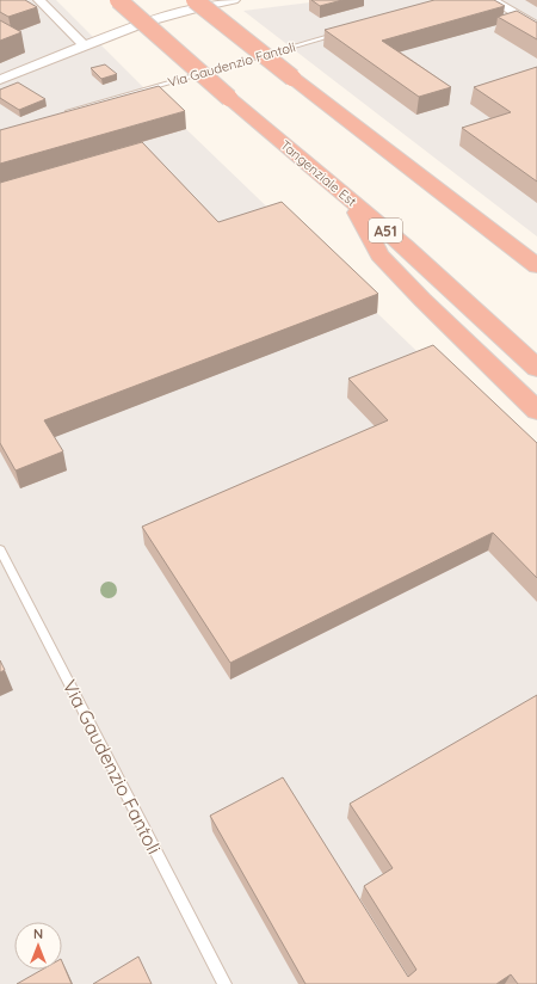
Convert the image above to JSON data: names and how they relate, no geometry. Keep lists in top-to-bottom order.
{
  "streets": {
    "highway": ["Tangenziale Est", "A51"],
    "lane": ["Via Gaudenzio Fantoli"]
  },
  "north": "top"
}
